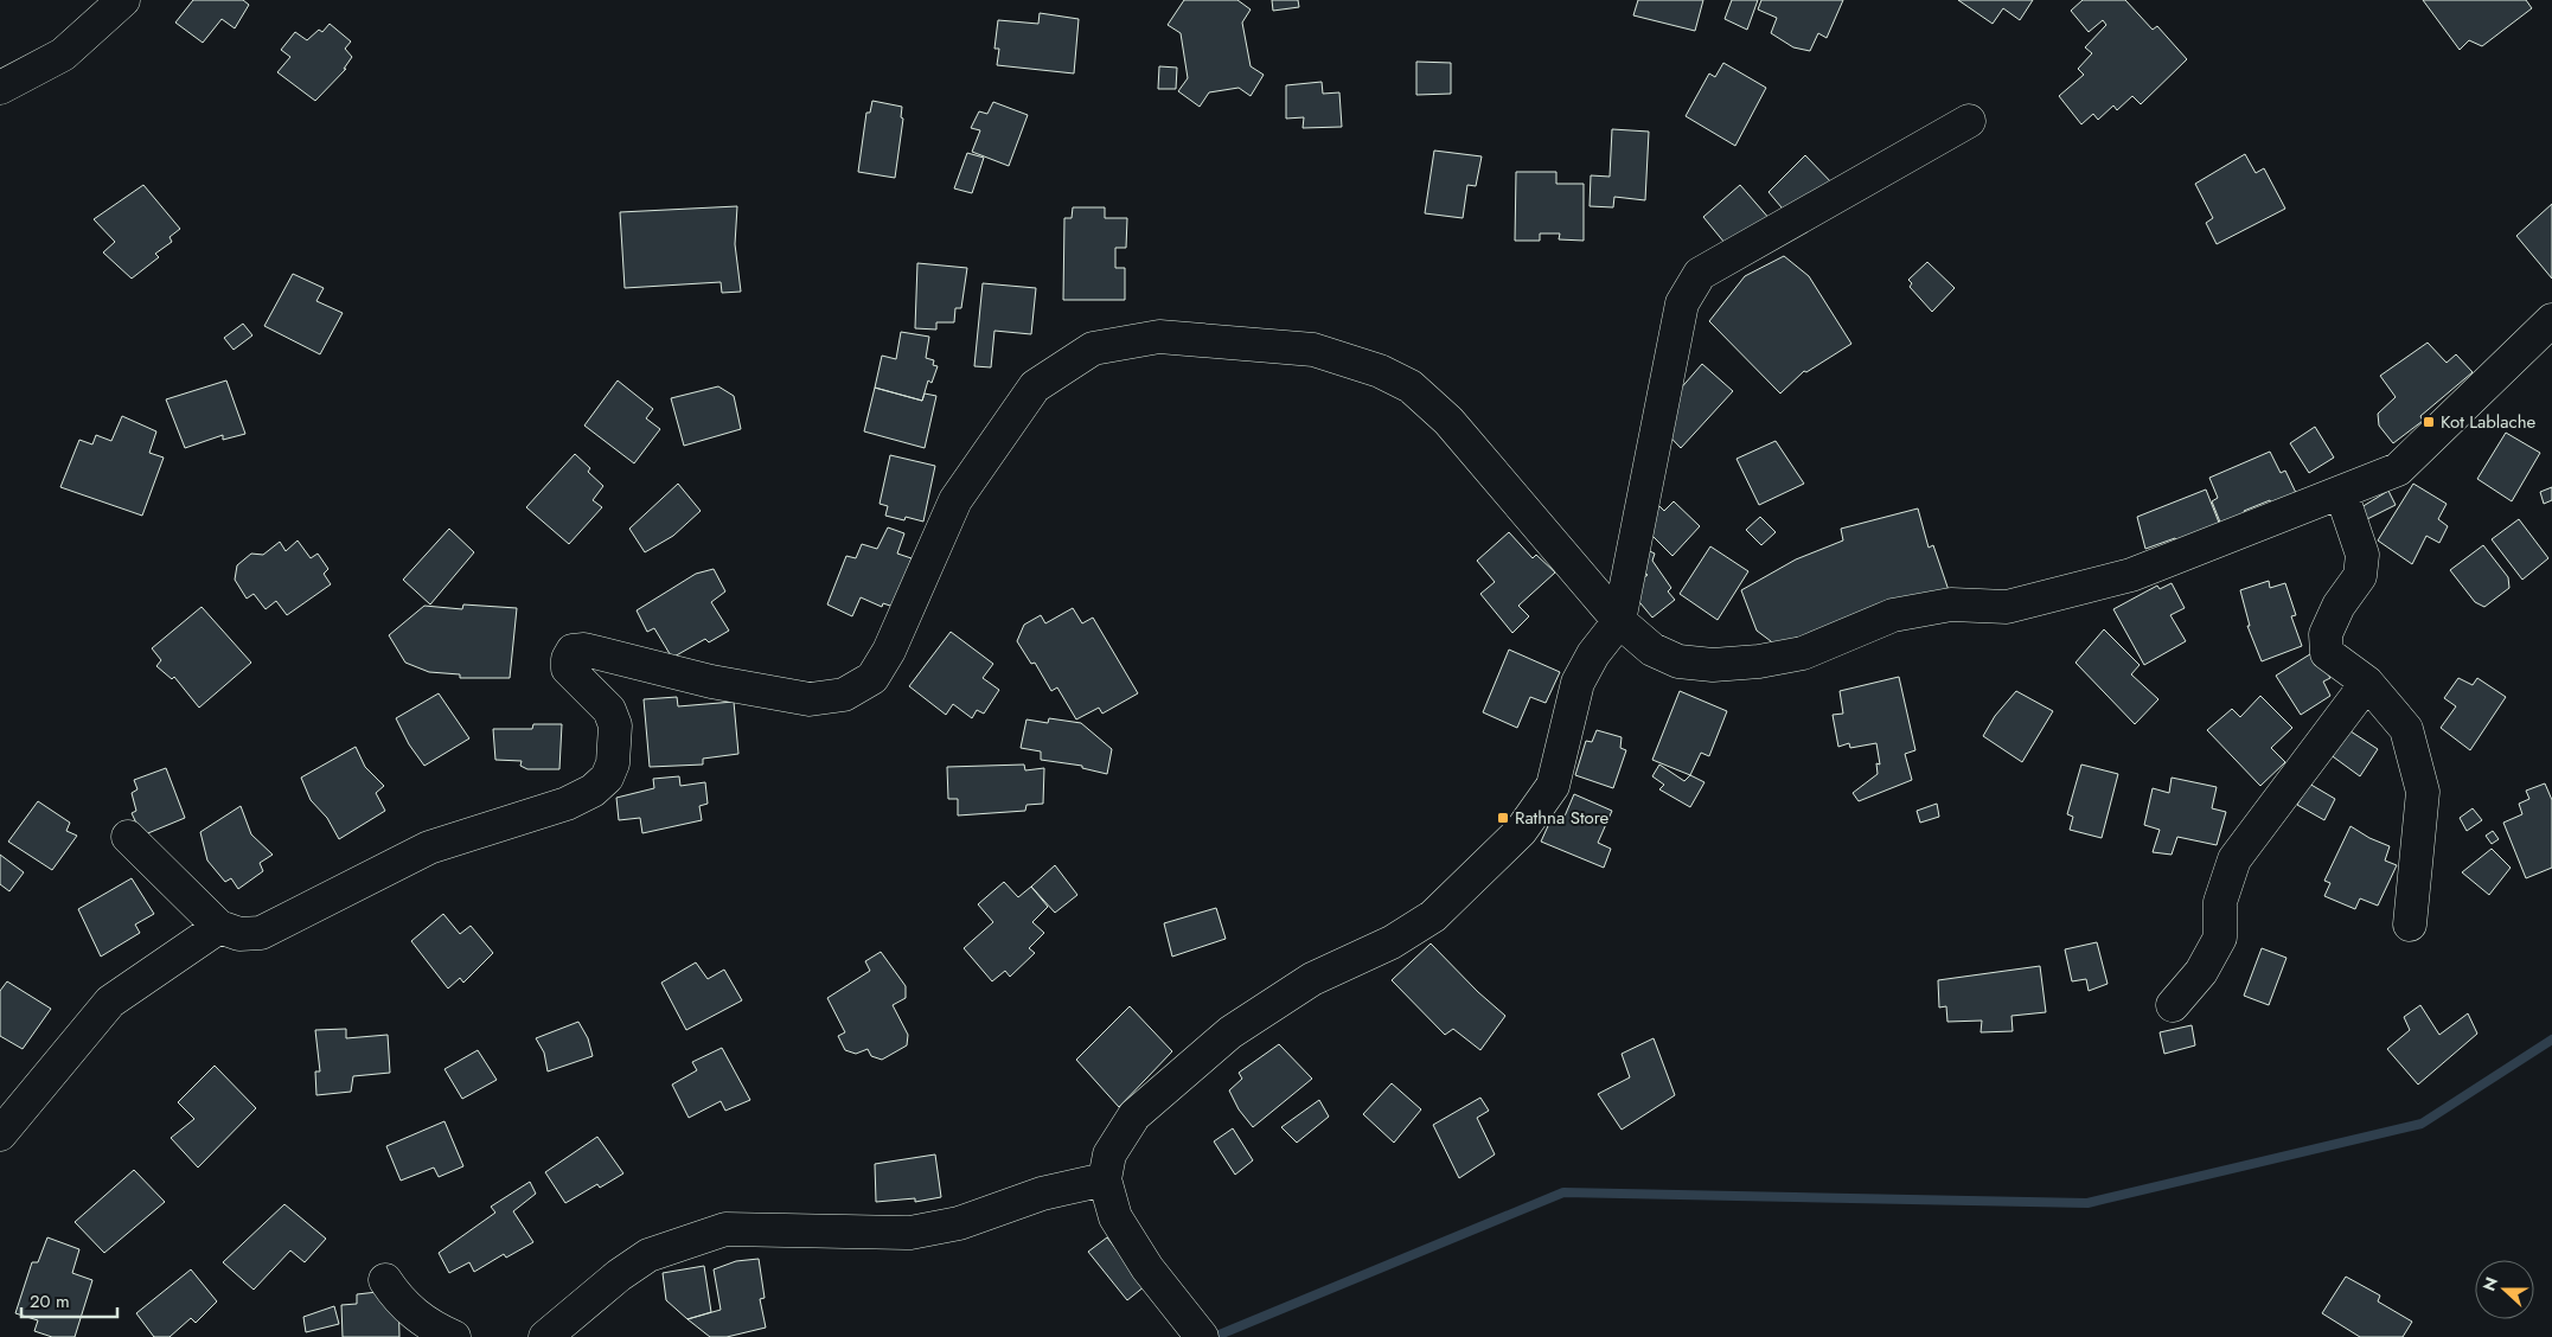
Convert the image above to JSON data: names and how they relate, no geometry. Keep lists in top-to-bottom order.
{
  "places": {
    "transit": ["Kot Lablache", "Rathna Store"]
  },
  "scale_bar": "20 m",
  "north": "left"
}
